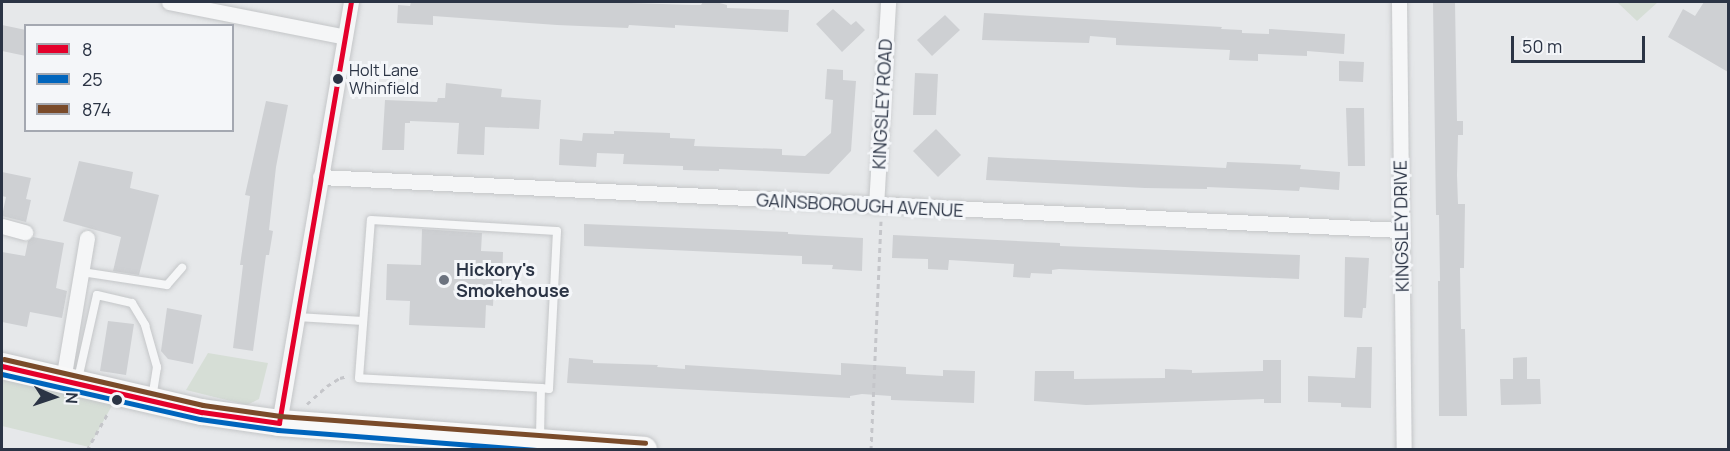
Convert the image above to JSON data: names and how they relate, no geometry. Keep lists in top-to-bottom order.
{
  "streets": {
    "street": ["KINGSLEY ROAD", "GAINSBOROUGH AVENUE", "KINGSLEY DRIVE"]
  },
  "crossings": [
    ["KINGSLEY ROAD", "GAINSBOROUGH AVENUE"],
    ["GAINSBOROUGH AVENUE", "KINGSLEY DRIVE"]
  ],
  "places": ["Holt Lane Whinfield", "Hickory's Smokehouse"],
  "lines": ["transit line 8", "transit line 874", "transit line 25"],
  "legend": ["8", "25", "874"],
  "scale_bar": "50 m",
  "north": "right"
}
